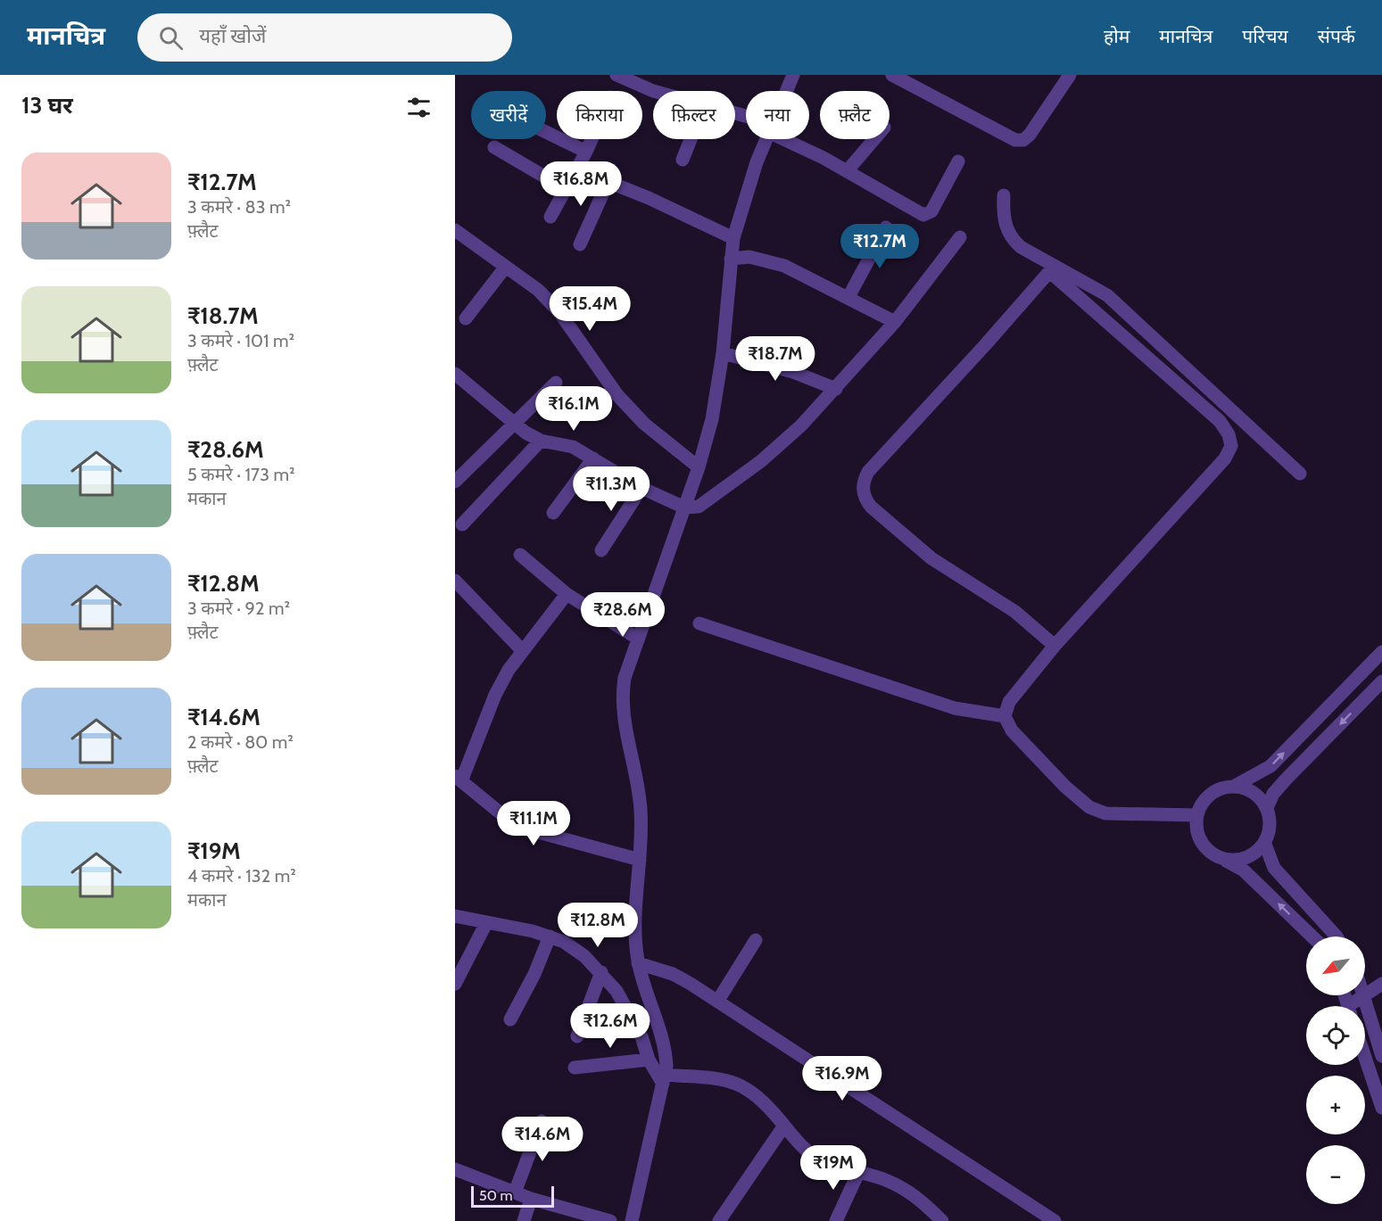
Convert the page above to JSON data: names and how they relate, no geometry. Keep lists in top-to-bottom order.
{
  "scale_bar": "50 m",
  "north": "bottom left",
  "page": {
    "header": "मानचित्र",
    "search": "यहाँ खोजें",
    "nav": [
      "होम",
      "मानचित्र",
      "परिचय",
      "संपर्क"
    ],
    "heading": "13 घर",
    "chip": [
      "खरीदें",
      "किराया",
      "फ़िल्टर",
      "नया",
      "फ़्लैट"
    ],
    "list": [
      {
        "name": "₹12.7M",
        "note": "3 कमरे · 83 m² · फ़्लैट"
      },
      {
        "name": "₹18.7M",
        "note": "3 कमरे · 101 m² · फ़्लैट"
      },
      {
        "name": "₹28.6M",
        "note": "5 कमरे · 173 m² · मकान"
      },
      {
        "name": "₹12.8M",
        "note": "3 कमरे · 92 m² · फ़्लैट"
      },
      {
        "name": "₹14.6M",
        "note": "2 कमरे · 80 m² · फ़्लैट"
      },
      {
        "name": "₹19M",
        "note": "4 कमरे · 132 m² · मकान"
      }
    ],
    "price": [
      "₹16.8M",
      "₹12.7M",
      "₹15.4M",
      "₹18.7M",
      "₹16.1M",
      "₹11.3M",
      "₹28.6M",
      "₹11.1M",
      "₹12.8M",
      "₹12.6M",
      "₹16.9M",
      "₹14.6M",
      "₹19M"
    ],
    "map_buttons": ["+", "−"],
    "scale": "50 m"
  }
}
